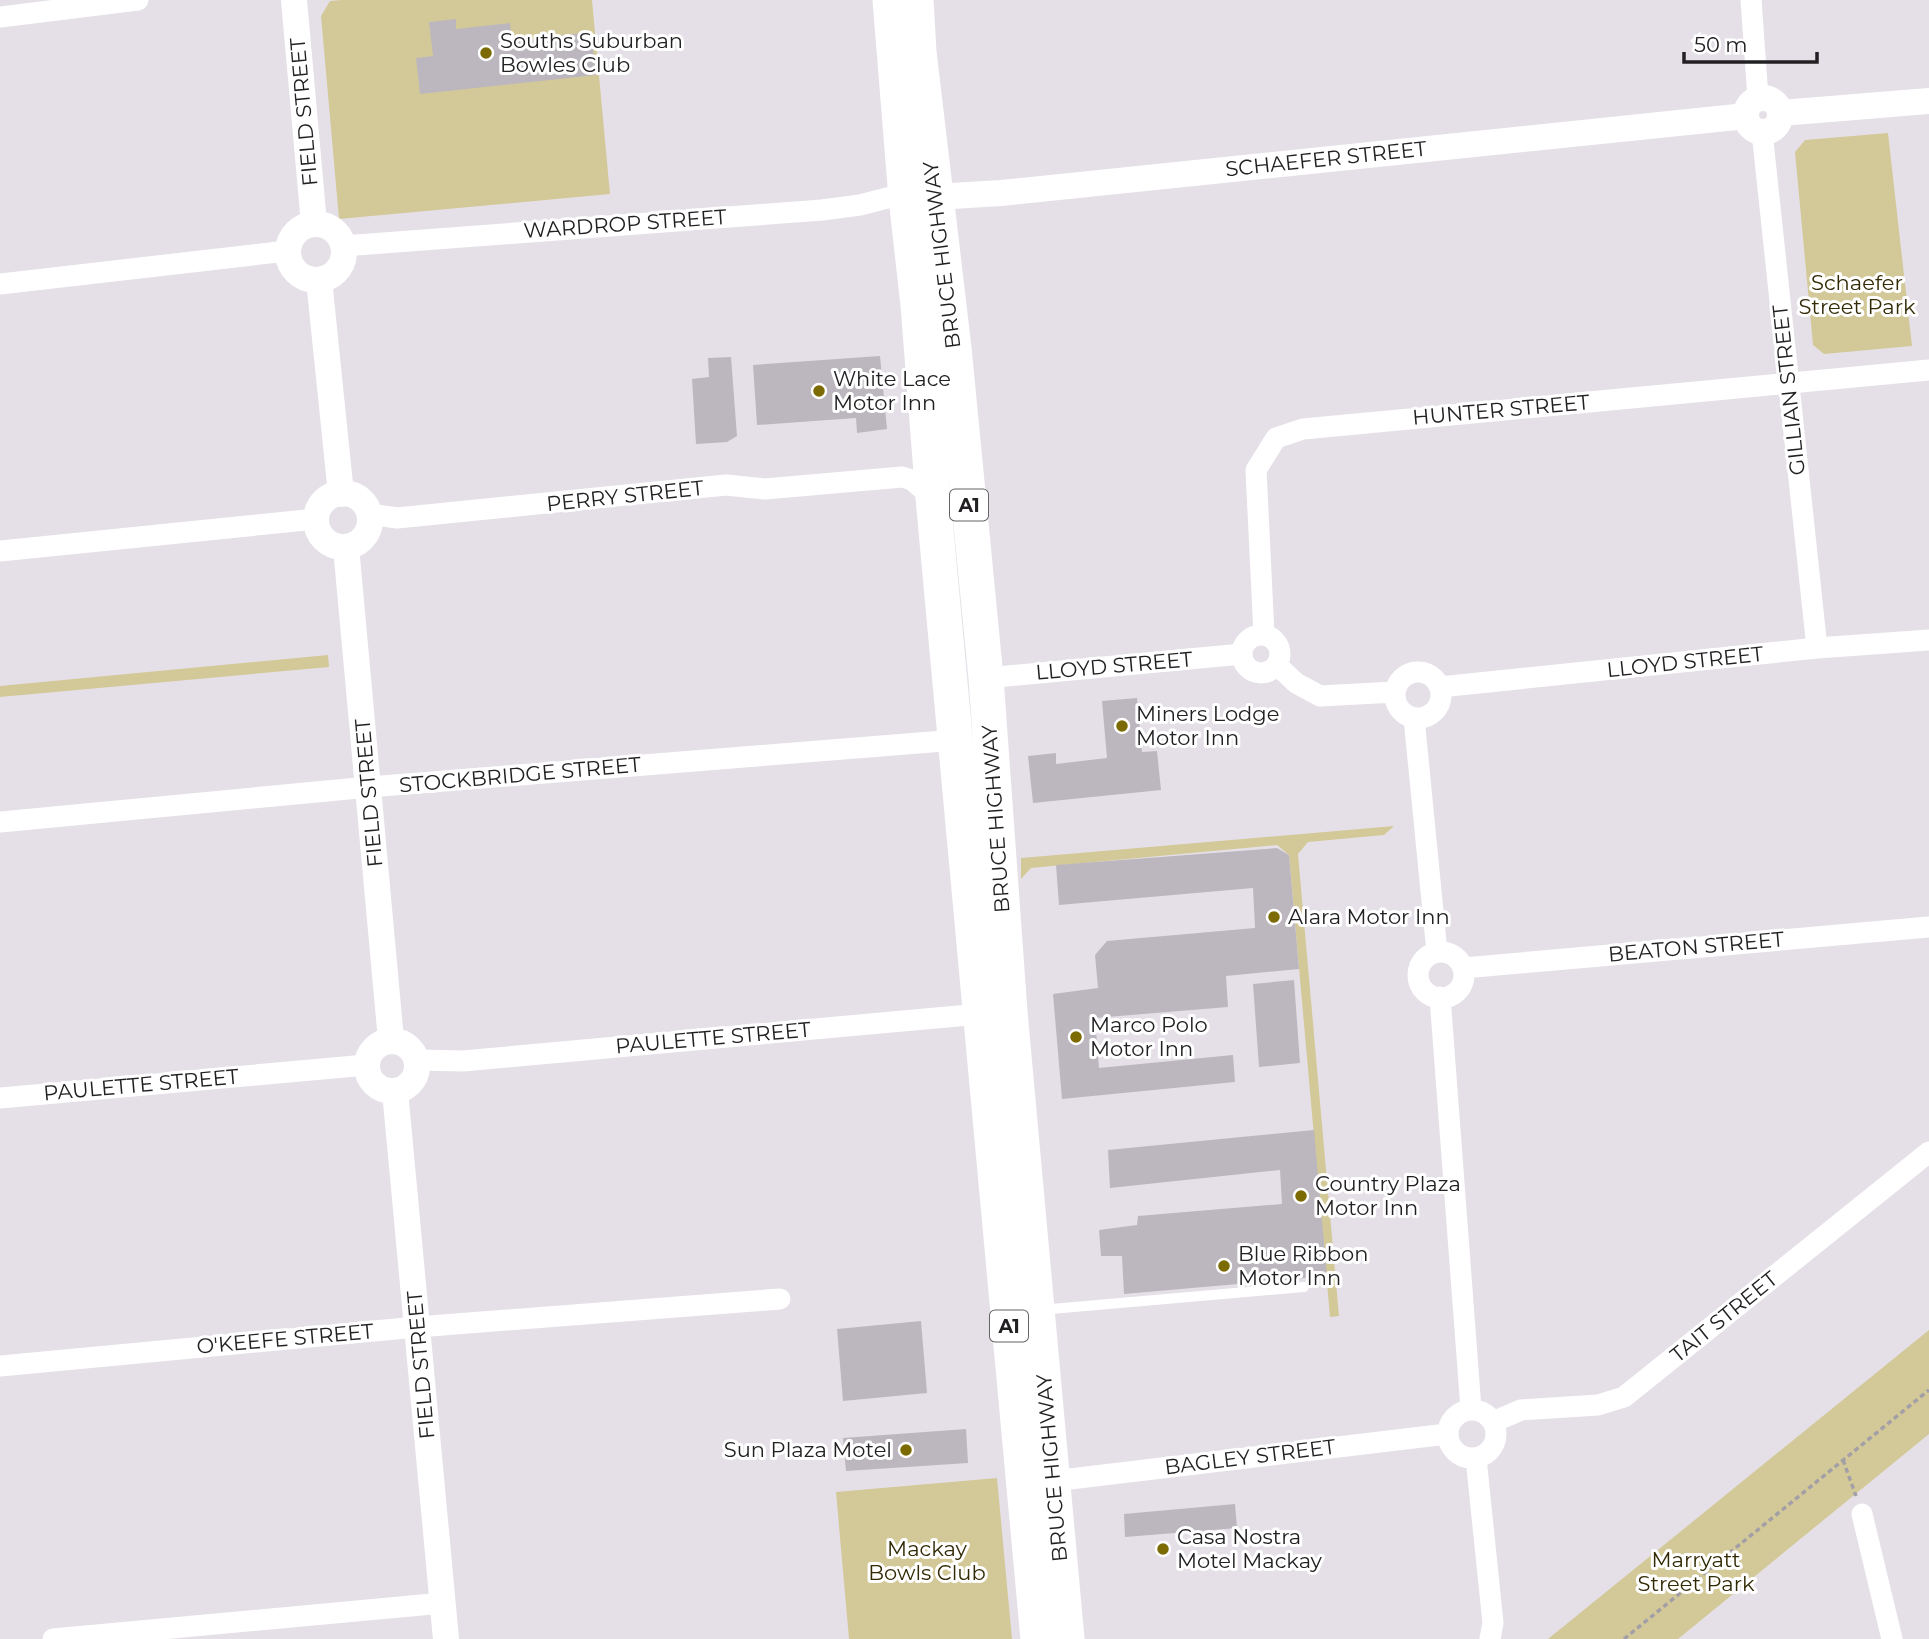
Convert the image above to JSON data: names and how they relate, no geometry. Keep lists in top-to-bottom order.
{
  "streets": {
    "highway": ["BRUCE HIGHWAY", "A1"],
    "street": [
      "FIELD STREET",
      "SCHAEFER STREET",
      "WARDROP STREET",
      "GILLIAN STREET",
      "HUNTER STREET",
      "PERRY STREET",
      "LLOYD STREET",
      "STOCKBRIDGE STREET",
      "BEATON STREET",
      "PAULETTE STREET",
      "TAIT STREET",
      "O'KEEFE STREET",
      "BAGLEY STREET"
    ]
  },
  "crossings": [
    ["FIELD STREET", "WARDROP STREET"],
    ["FIELD STREET", "PERRY STREET"],
    ["FIELD STREET", "STOCKBRIDGE STREET"],
    ["FIELD STREET", "PAULETTE STREET"],
    ["FIELD STREET", "O'KEEFE STREET"],
    ["SCHAEFER STREET", "WARDROP STREET"],
    ["SCHAEFER STREET", "BRUCE HIGHWAY"],
    ["SCHAEFER STREET", "GILLIAN STREET"],
    ["WARDROP STREET", "BRUCE HIGHWAY"],
    ["BRUCE HIGHWAY", "PERRY STREET"],
    ["BRUCE HIGHWAY", "LLOYD STREET"],
    ["BRUCE HIGHWAY", "STOCKBRIDGE STREET"],
    ["BRUCE HIGHWAY", "PAULETTE STREET"],
    ["BRUCE HIGHWAY", "BAGLEY STREET"],
    ["GILLIAN STREET", "HUNTER STREET"],
    ["GILLIAN STREET", "LLOYD STREET"],
    ["HUNTER STREET", "LLOYD STREET"],
    ["TAIT STREET", "BAGLEY STREET"]
  ],
  "parks": ["Schaefer Street Park", "Mackay Bowls Club", "Marryatt Street Park"],
  "places": [
    "Souths Suburban Bowles Club",
    "White Lace Motor Inn",
    "Miners Lodge Motor Inn",
    "Alara Motor Inn",
    "Marco Polo Motor Inn",
    "Country Plaza Motor Inn",
    "Blue Ribbon Motor Inn",
    "Sun Plaza Motel",
    "Casa Nostra Motel Mackay"
  ],
  "scale_bar": "50 m"
}
